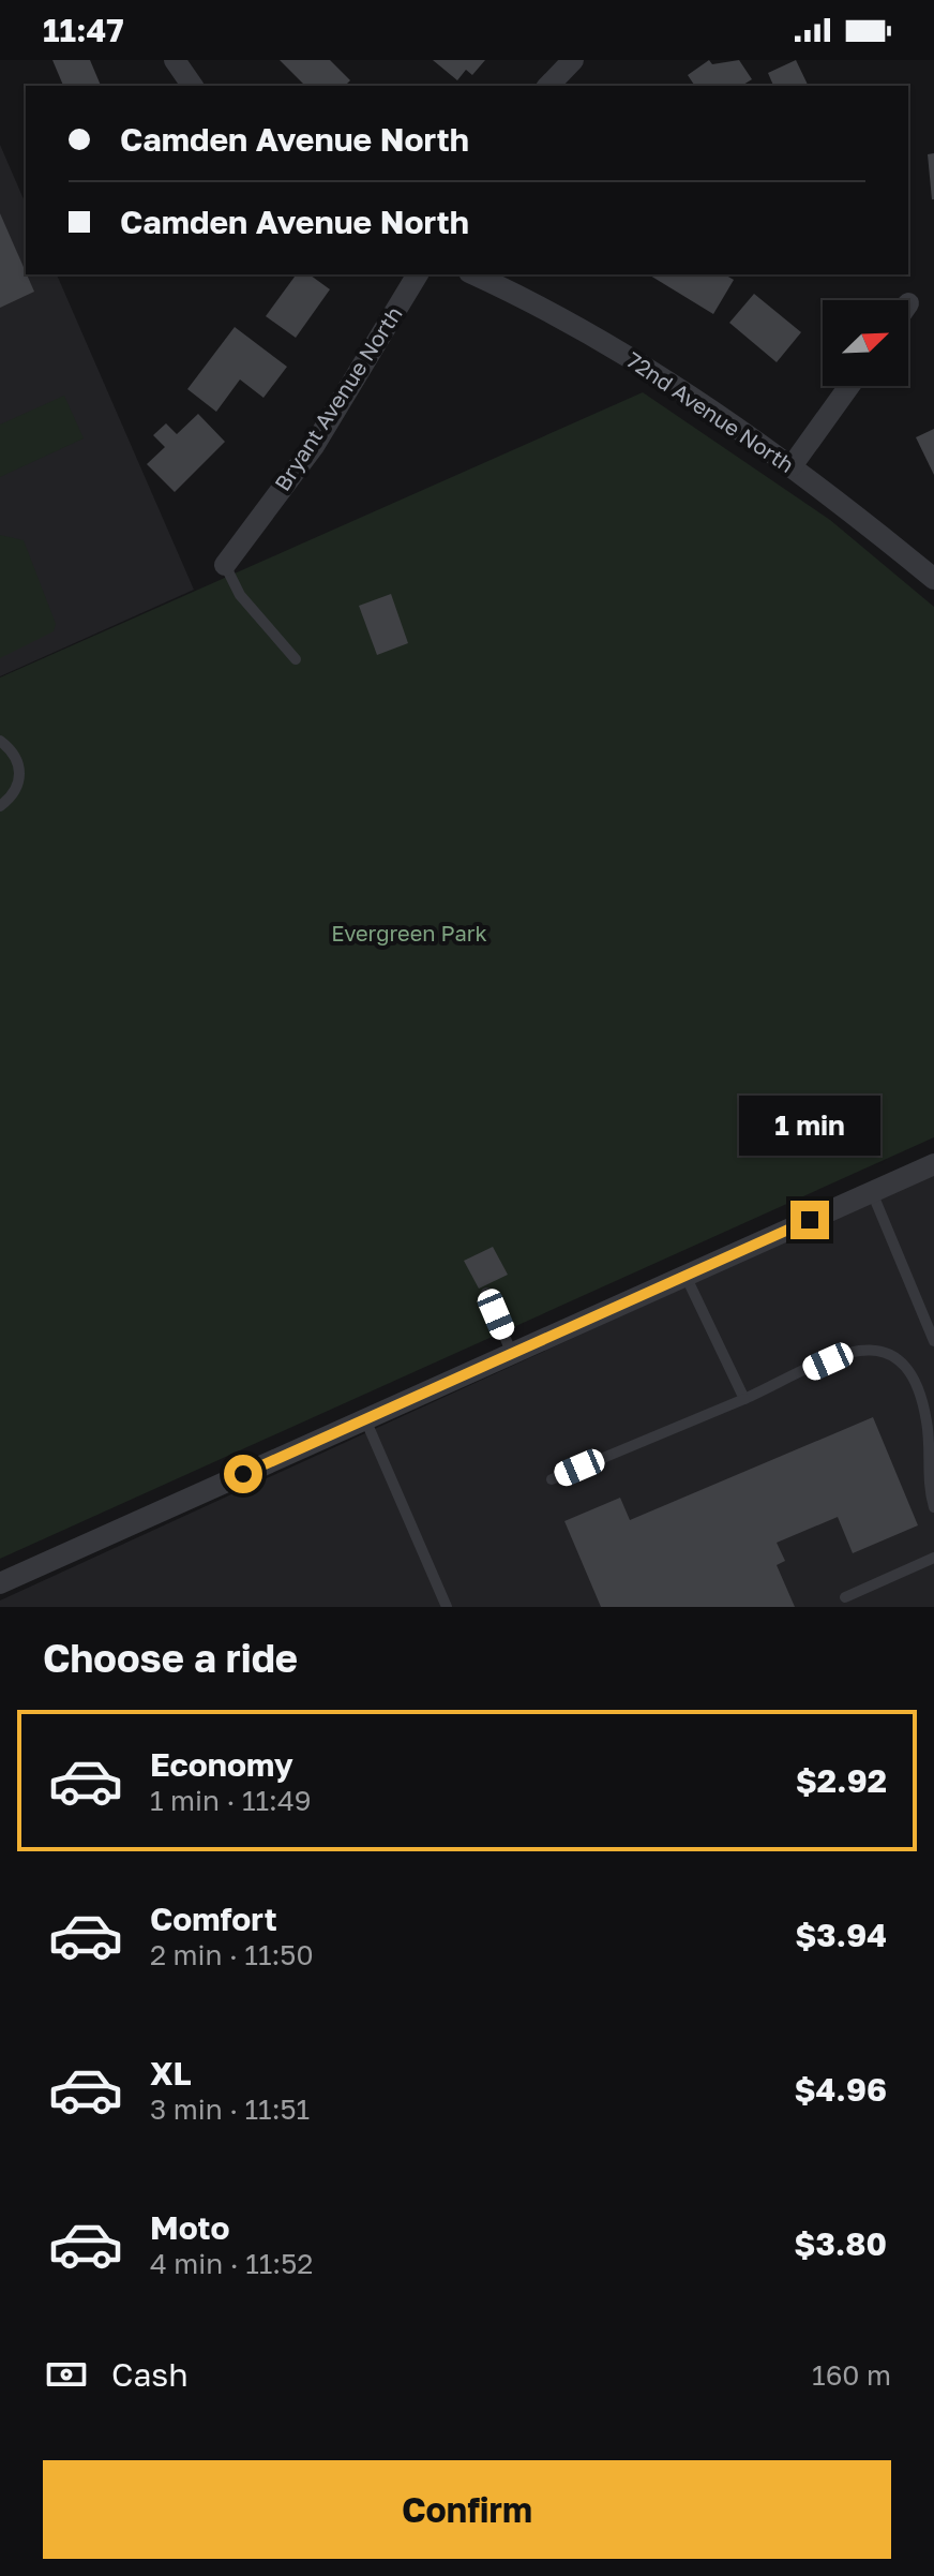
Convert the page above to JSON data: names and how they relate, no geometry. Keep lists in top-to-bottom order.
{
  "streets": {
    "street": ["Bryant Avenue North", "72nd Avenue North"]
  },
  "parks": ["Evergreen Park"],
  "north": "top right",
  "page": {
    "status": "11:47",
    "banner": ["Camden Avenue North", "Camden Avenue North"],
    "bubble": "1 min",
    "heading": "Choose a ride",
    "list": [
      {
        "name": "Economy",
        "note": "1 min · 11:49",
        "value": "$2.92"
      },
      {
        "name": "Comfort",
        "note": "2 min · 11:50",
        "value": "$3.94"
      },
      {
        "name": "XL",
        "note": "3 min · 11:51",
        "value": "$4.96"
      },
      {
        "name": "Moto",
        "note": "4 min · 11:52",
        "value": "$3.80"
      }
    ],
    "pay": ["Cash", "160 m"],
    "buttons": "Confirm"
  }
}
